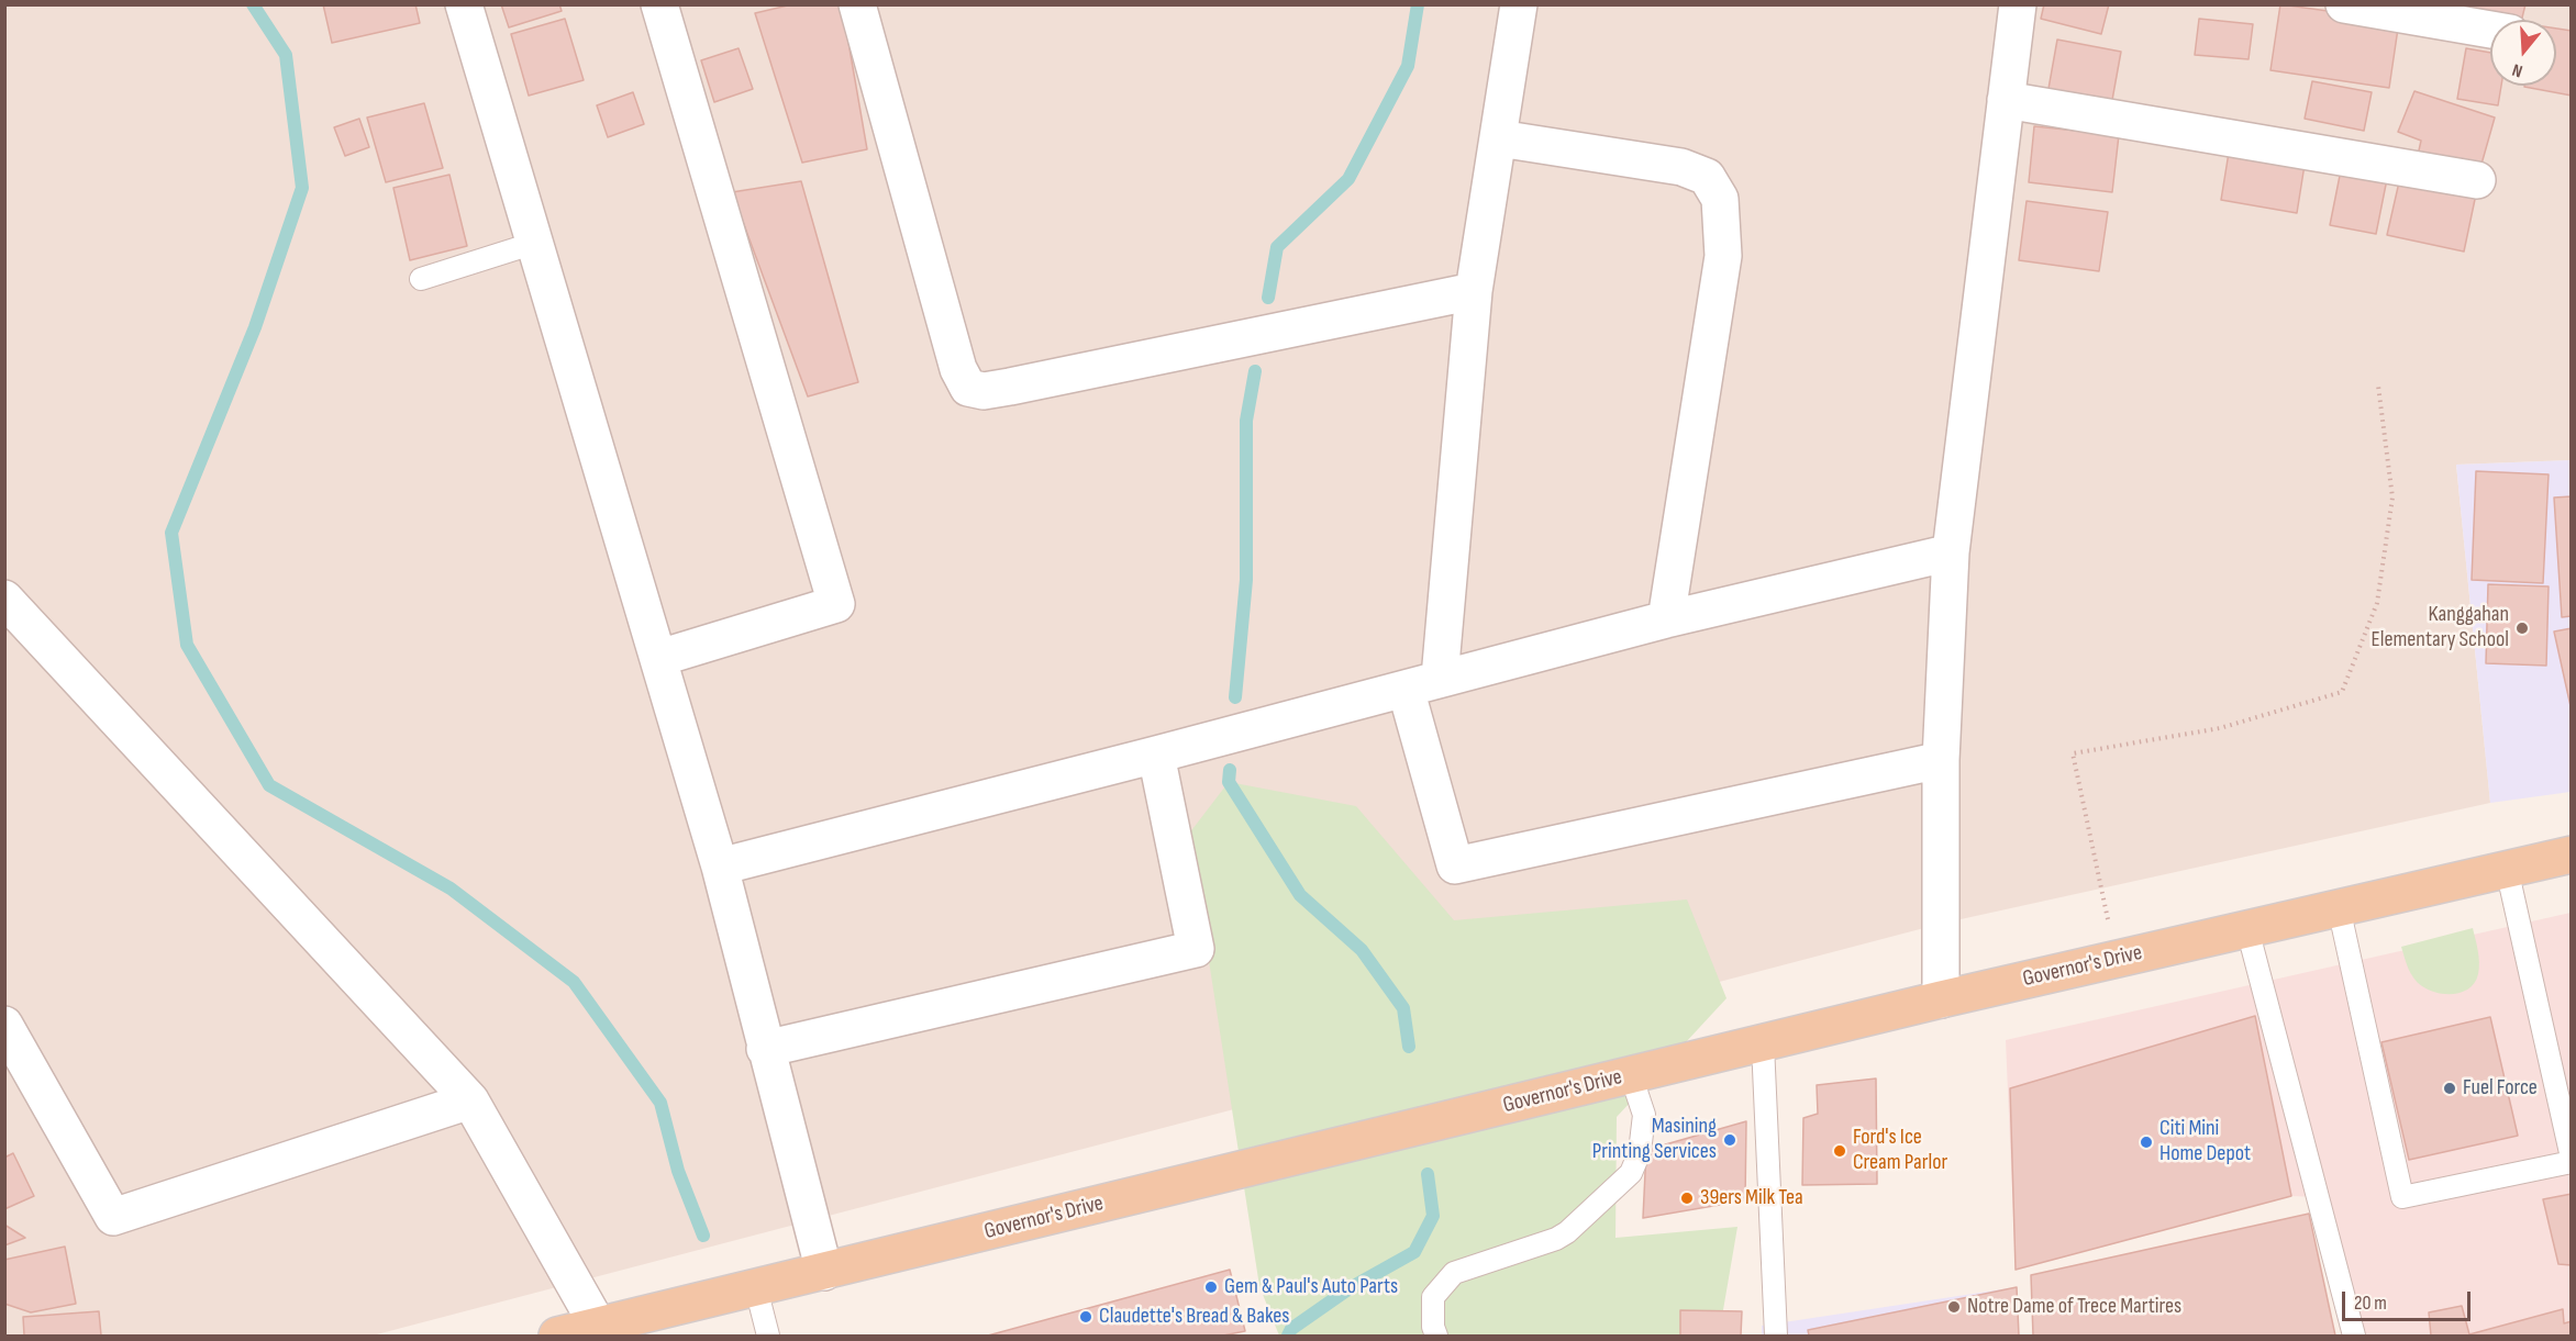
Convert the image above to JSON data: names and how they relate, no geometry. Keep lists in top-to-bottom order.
{
  "streets": {
    "main road": ["Governor's Drive"]
  },
  "places": [
    "Kanggahan Elementary School",
    "Fuel Force",
    "Masining Printing Services",
    "Citi Mini Home Depot",
    "Ford's Ice Cream Parlor",
    "39ers Milk Tea",
    "Gem & Paul's Auto Parts",
    "Notre Dame of Trece Martires",
    "Claudette's Bread & Bakes"
  ],
  "scale_bar": "20 m",
  "north": "bottom"
}
